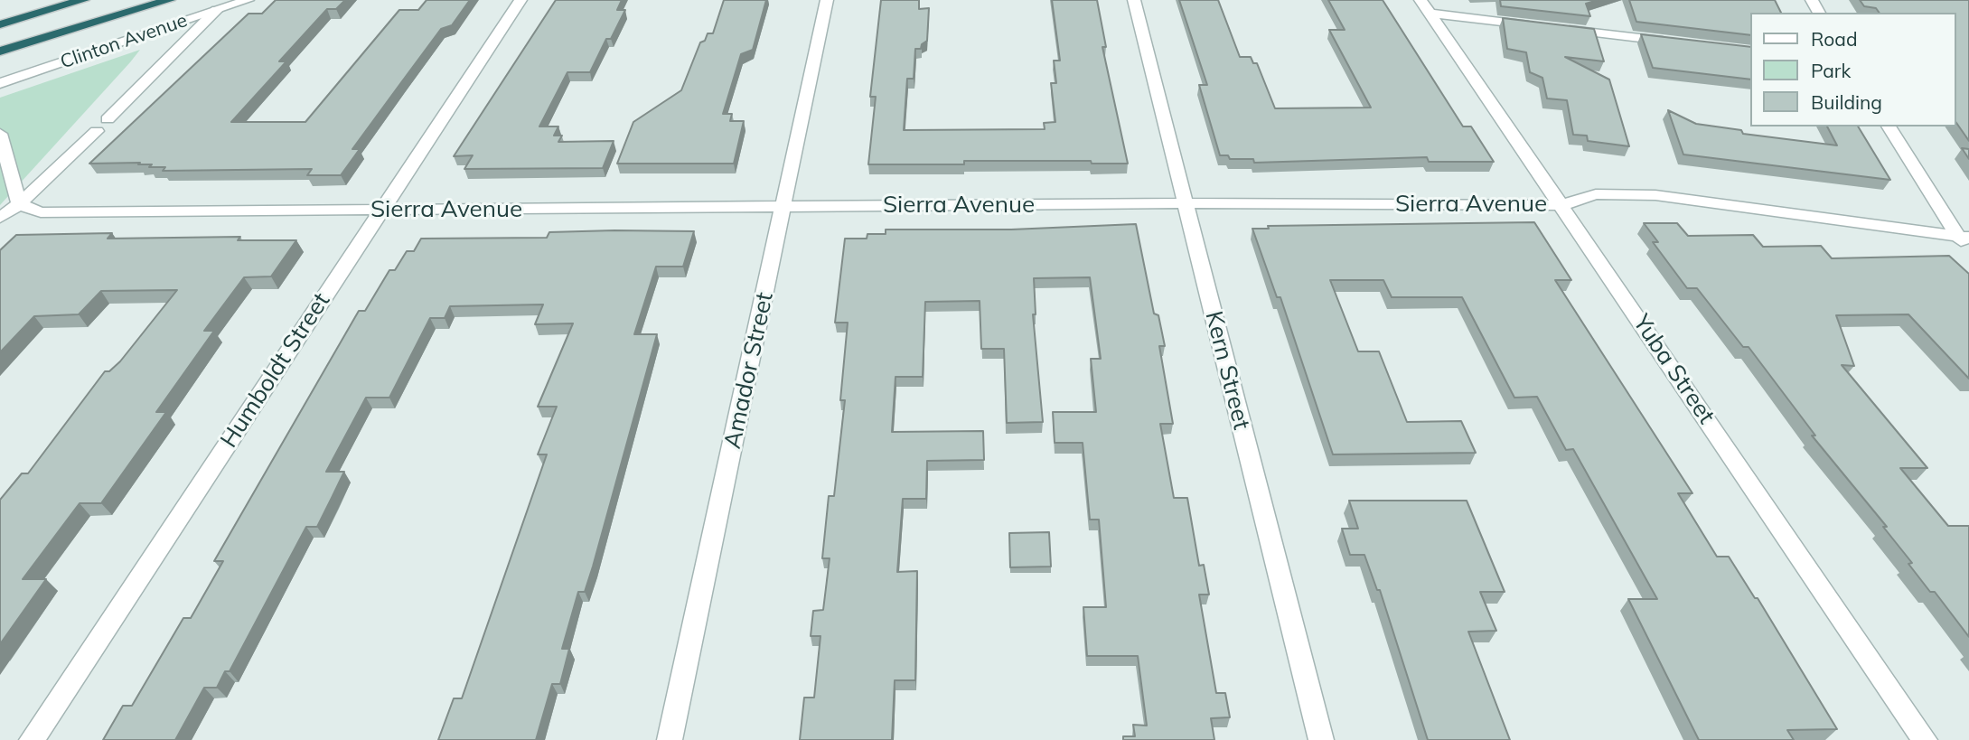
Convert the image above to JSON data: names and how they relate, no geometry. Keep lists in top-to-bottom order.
{
  "streets": {
    "street": [
      "Clinton Avenue",
      "Sierra Avenue",
      "Yuba Street",
      "Humboldt Street",
      "Amador Street",
      "Kern Street"
    ]
  },
  "crossings": [
    ["Sierra Avenue", "Yuba Street"],
    ["Sierra Avenue", "Humboldt Street"],
    ["Sierra Avenue", "Amador Street"],
    ["Sierra Avenue", "Kern Street"]
  ],
  "legend": ["Road", "Park", "Building"]
}
